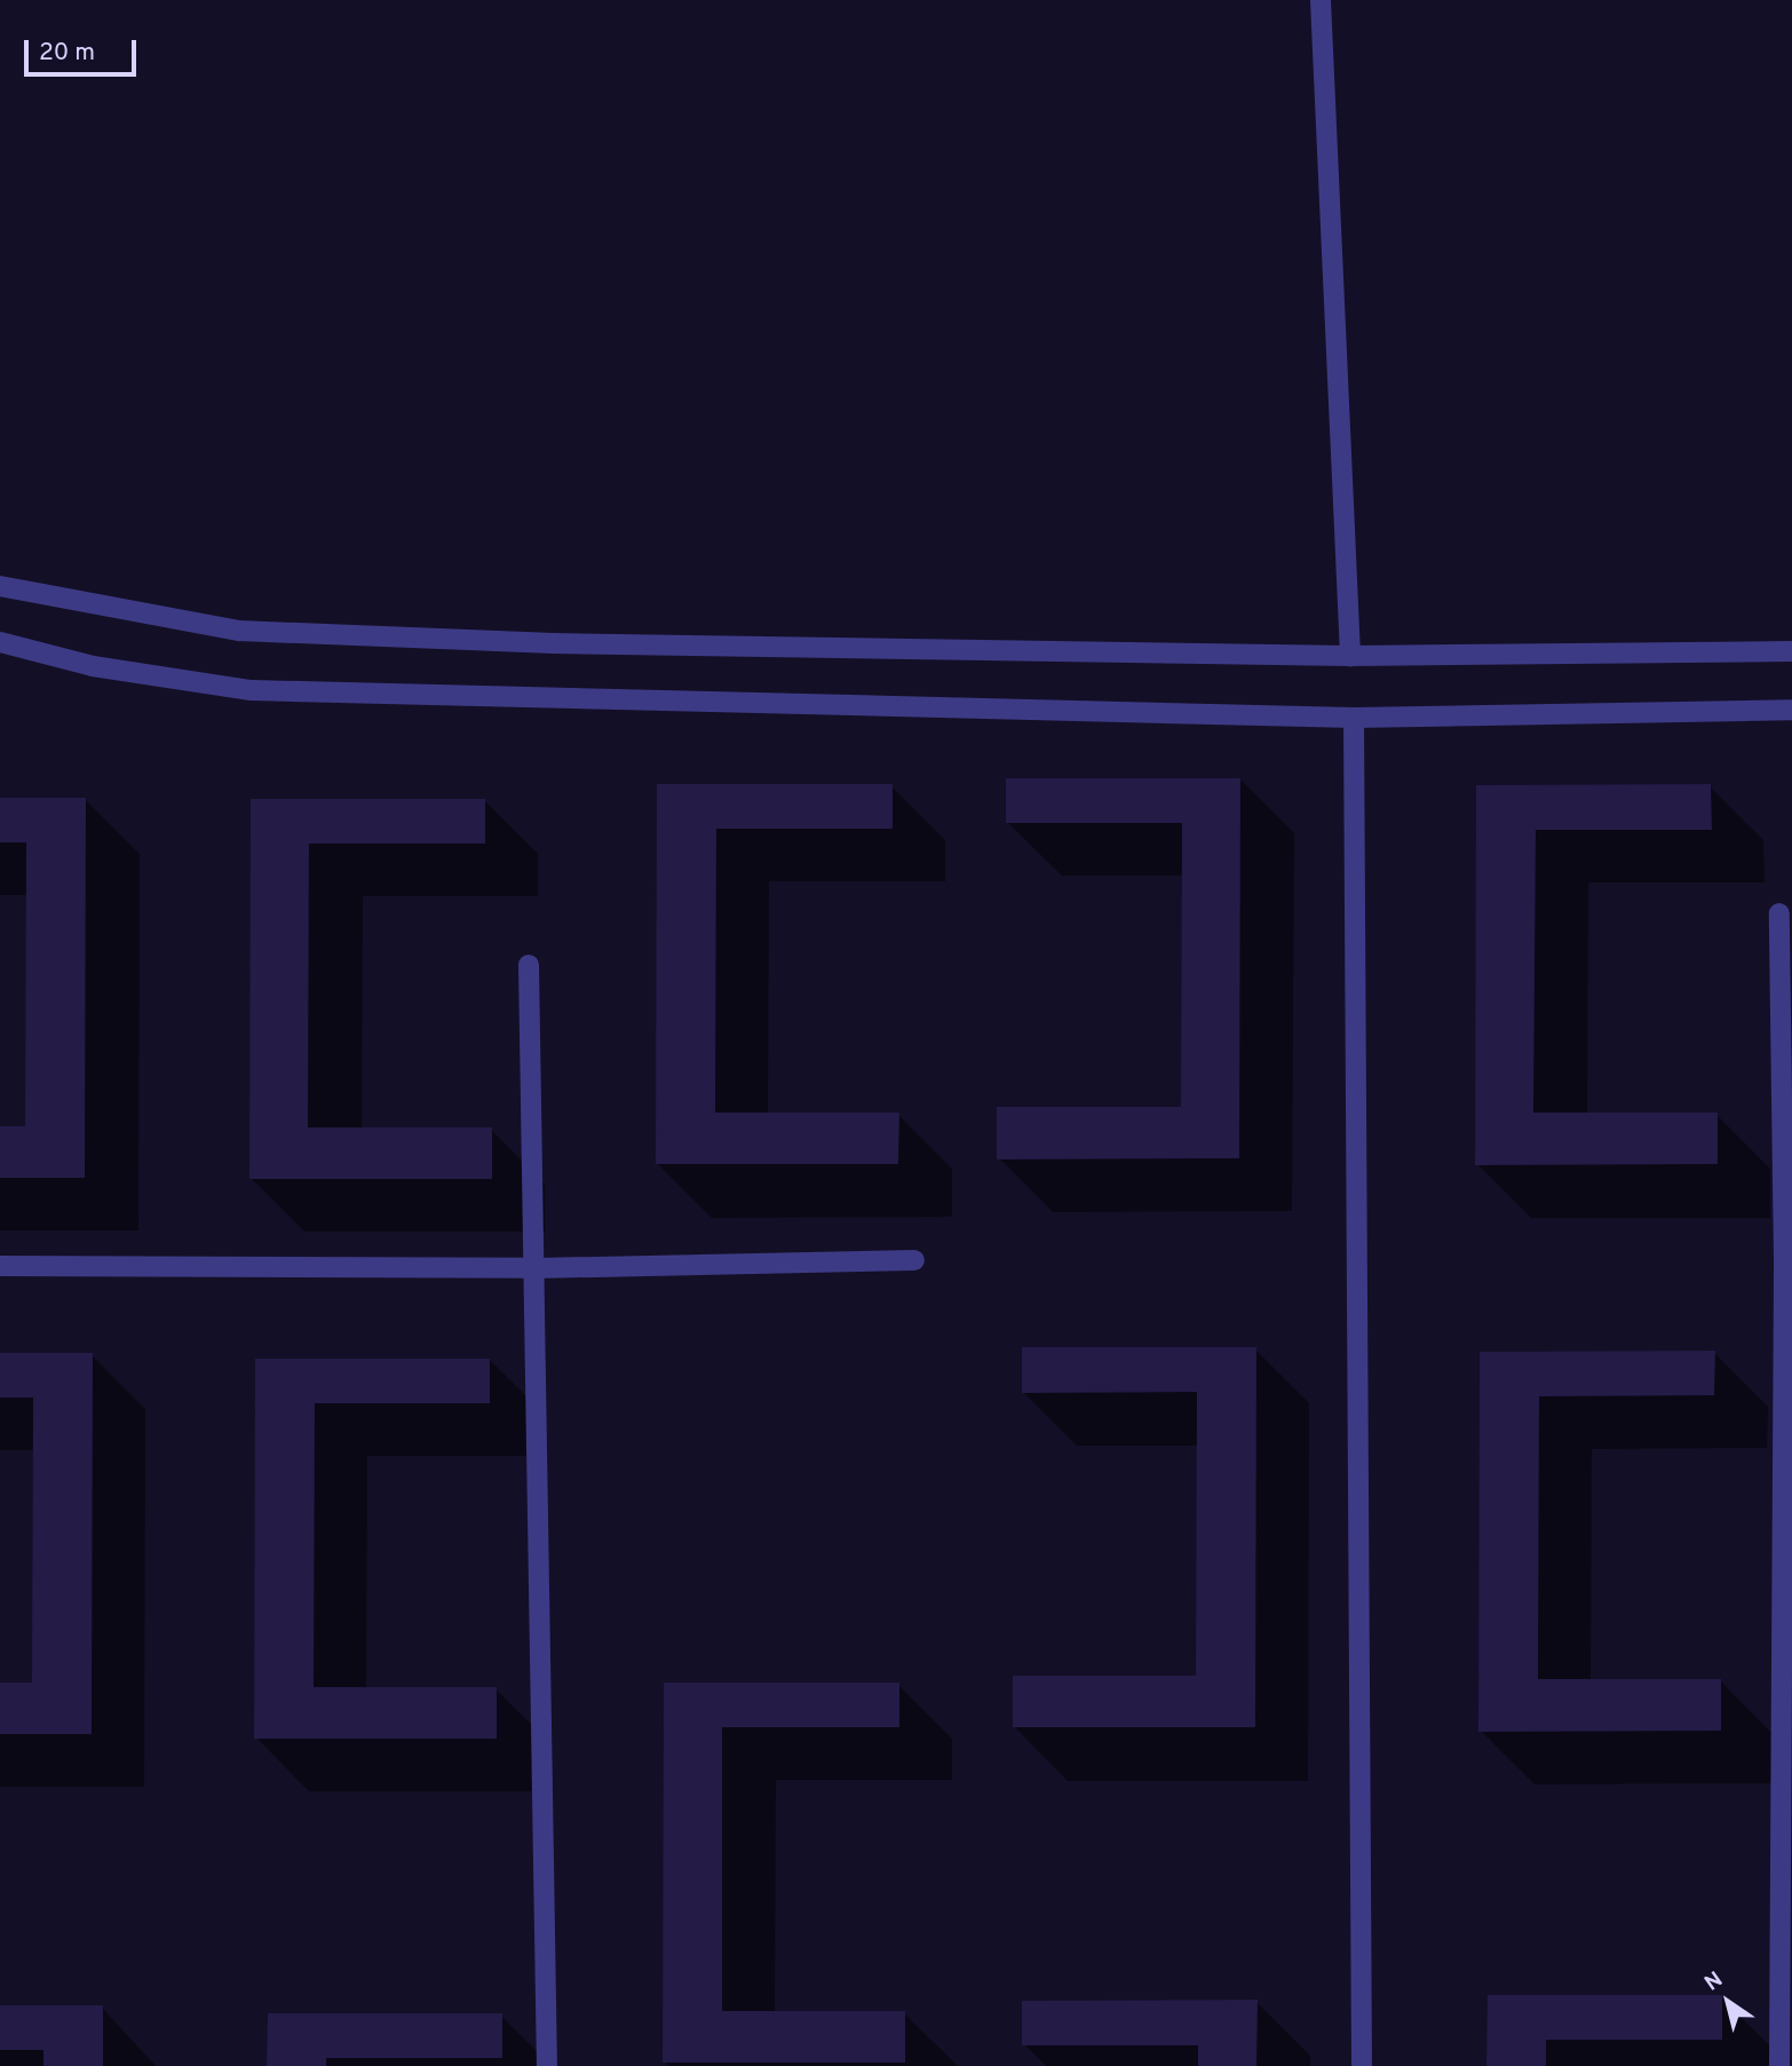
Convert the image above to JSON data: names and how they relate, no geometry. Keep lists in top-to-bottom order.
{
  "scale_bar": "20 m",
  "north": "top left"
}
